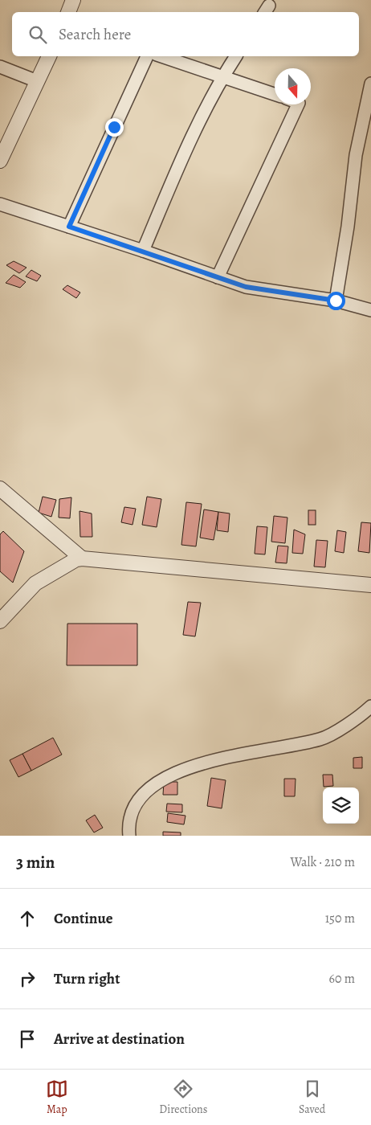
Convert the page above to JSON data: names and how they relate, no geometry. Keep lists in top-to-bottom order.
{
  "north": "bottom",
  "page": {
    "search": "Search here",
    "heading": ["3 min", "Walk · 210 m"],
    "list": [
      ["Continue", "150 m"],
      ["Turn right", "60 m"],
      "Arrive at destination"
    ],
    "nav": ["Map", "Directions", "Saved"]
  }
}
